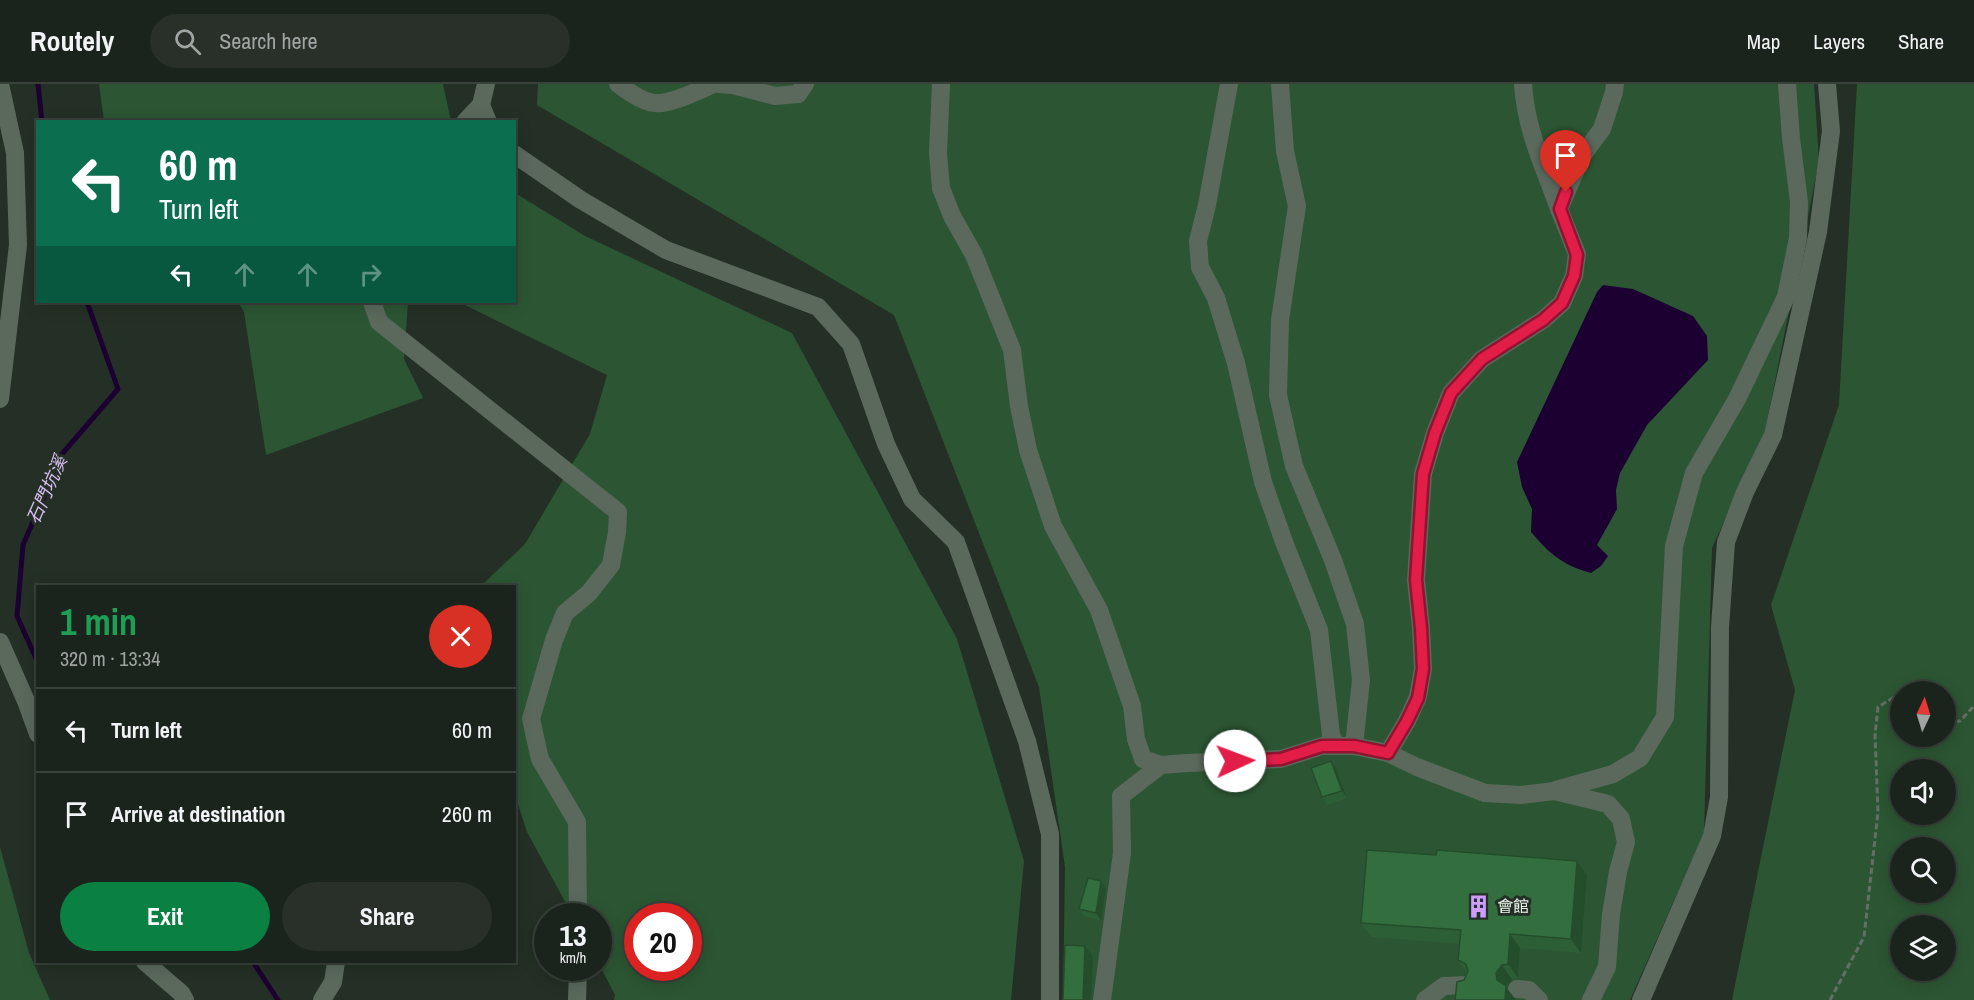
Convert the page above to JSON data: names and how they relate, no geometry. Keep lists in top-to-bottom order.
{
  "water": ["石門坑溪"],
  "places": {
    "building": ["會館"]
  },
  "north": "top",
  "page": {
    "header": "Routely",
    "search": "Search here",
    "nav": ["Map", "Layers", "Share"],
    "turn": ["60 m", "Turn left"],
    "heading": ["1 min", "320 m · 13:34"],
    "list": [
      {
        "name": "Turn left",
        "value": "60 m"
      },
      {
        "name": "Arrive at destination",
        "value": "260 m"
      }
    ],
    "buttons": ["Exit", "Share"],
    "speed": "13 km/h",
    "limit": "20"
  }
}
